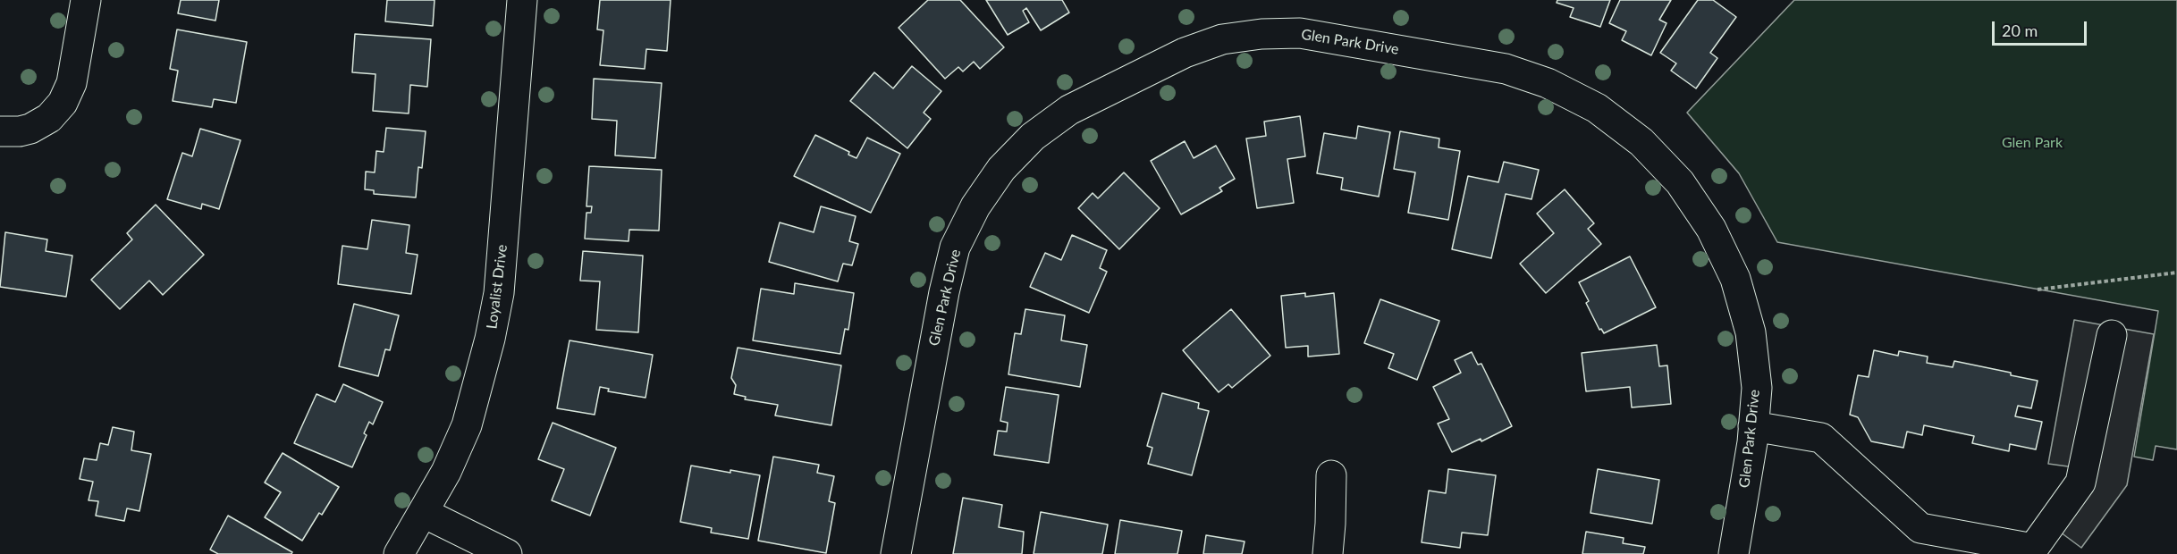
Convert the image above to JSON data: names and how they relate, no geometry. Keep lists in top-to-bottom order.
{
  "streets": {
    "street": ["Glen Park Drive", "Loyalist Drive"]
  },
  "parks": ["Glen Park"],
  "scale_bar": "20 m"
}
